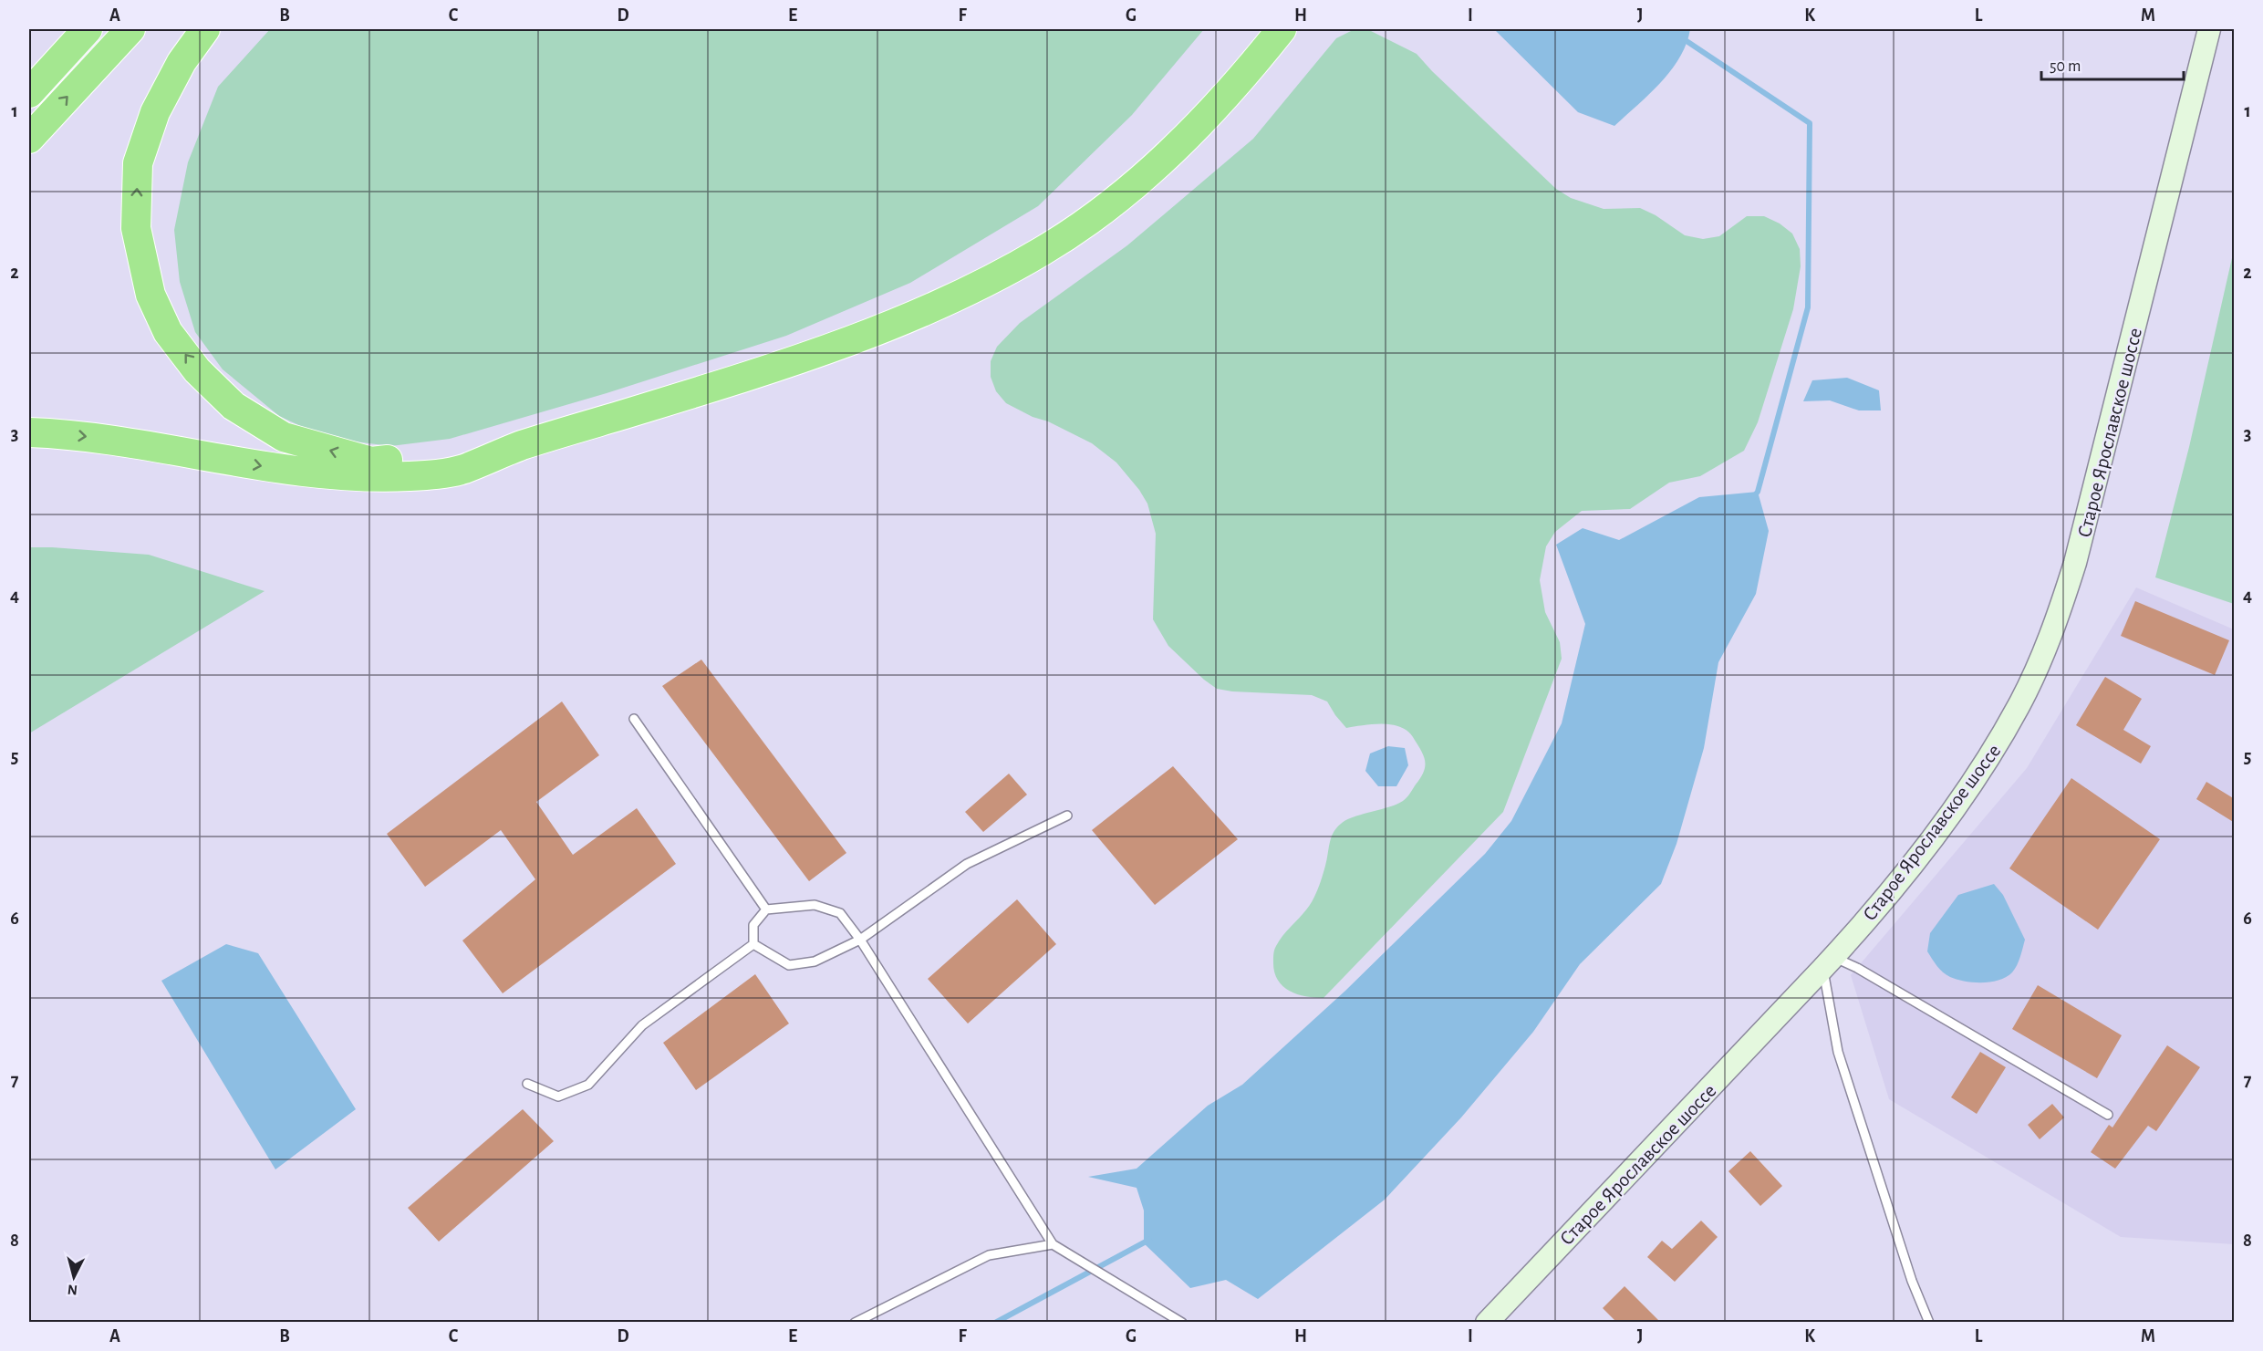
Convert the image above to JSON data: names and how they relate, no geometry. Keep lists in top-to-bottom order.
{
  "streets": {
    "main road": ["Старое Ярославское шоссе"]
  },
  "scale_bar": "50 m",
  "north": "bottom",
  "grid": {
    "columns": [
      "A",
      "B",
      "C",
      "D",
      "E",
      "F",
      "G",
      "H",
      "I",
      "J",
      "K",
      "L",
      "M"
    ],
    "rows": [
      "1",
      "2",
      "3",
      "4",
      "5",
      "6",
      "7",
      "8"
    ]
  }
}
